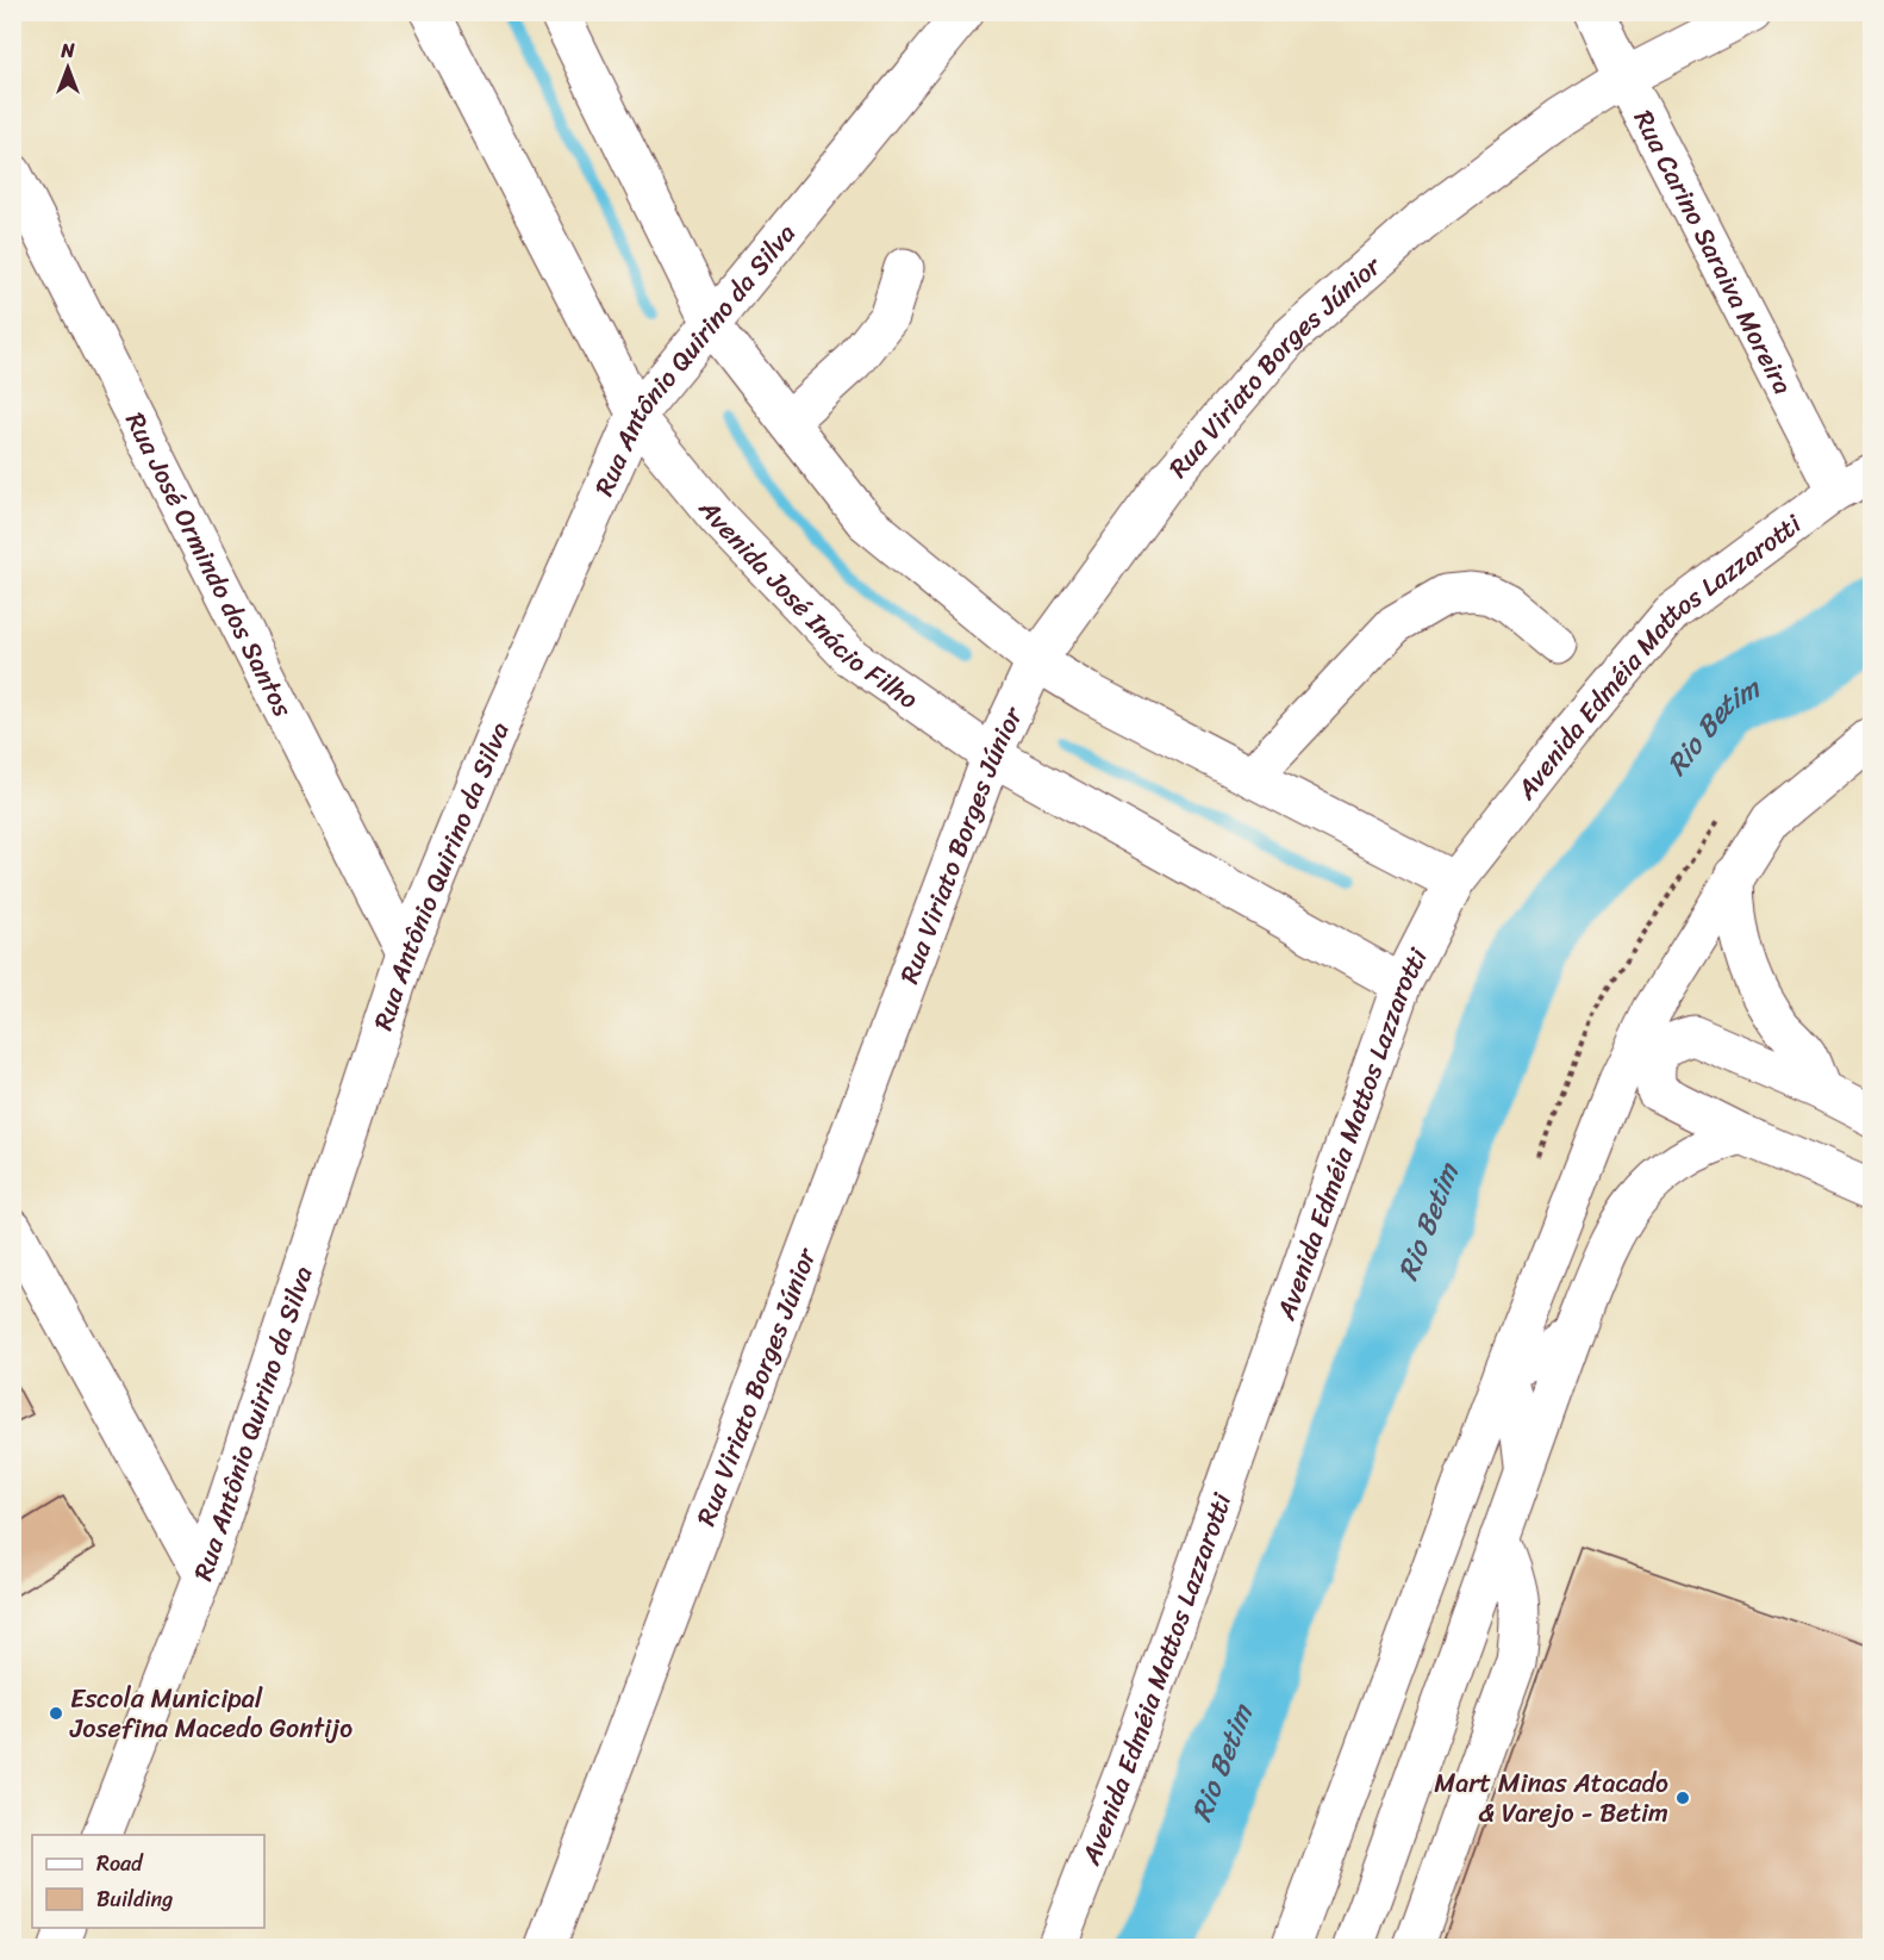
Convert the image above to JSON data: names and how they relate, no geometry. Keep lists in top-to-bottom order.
{
  "streets": {
    "street": [
      "Rua Carino Saraiva Moreira",
      "Rua Antônio Quirino da Silva",
      "Rua Viriato Borges Júnior",
      "Rua José Ormindo dos Santos",
      "Avenida José Inácio Filho",
      "Avenida Edméia Mattos Lazzarotti"
    ]
  },
  "crossings": [
    ["Rua Carino Saraiva Moreira", "Rua Viriato Borges Júnior"],
    ["Rua Carino Saraiva Moreira", "Avenida Edméia Mattos Lazzarotti"],
    ["Rua Antônio Quirino da Silva", "Rua José Ormindo dos Santos"],
    ["Rua Antônio Quirino da Silva", "Avenida José Inácio Filho"],
    ["Rua Viriato Borges Júnior", "Avenida José Inácio Filho"],
    ["Avenida José Inácio Filho", "Avenida Edméia Mattos Lazzarotti"]
  ],
  "water": ["Rio Betim"],
  "places": ["Escola Municipal Josefina Macedo Gontijo", "Mart Minas Atacado & Varejo - Betim"],
  "legend": ["Road", "Building"],
  "north": "top"
}
